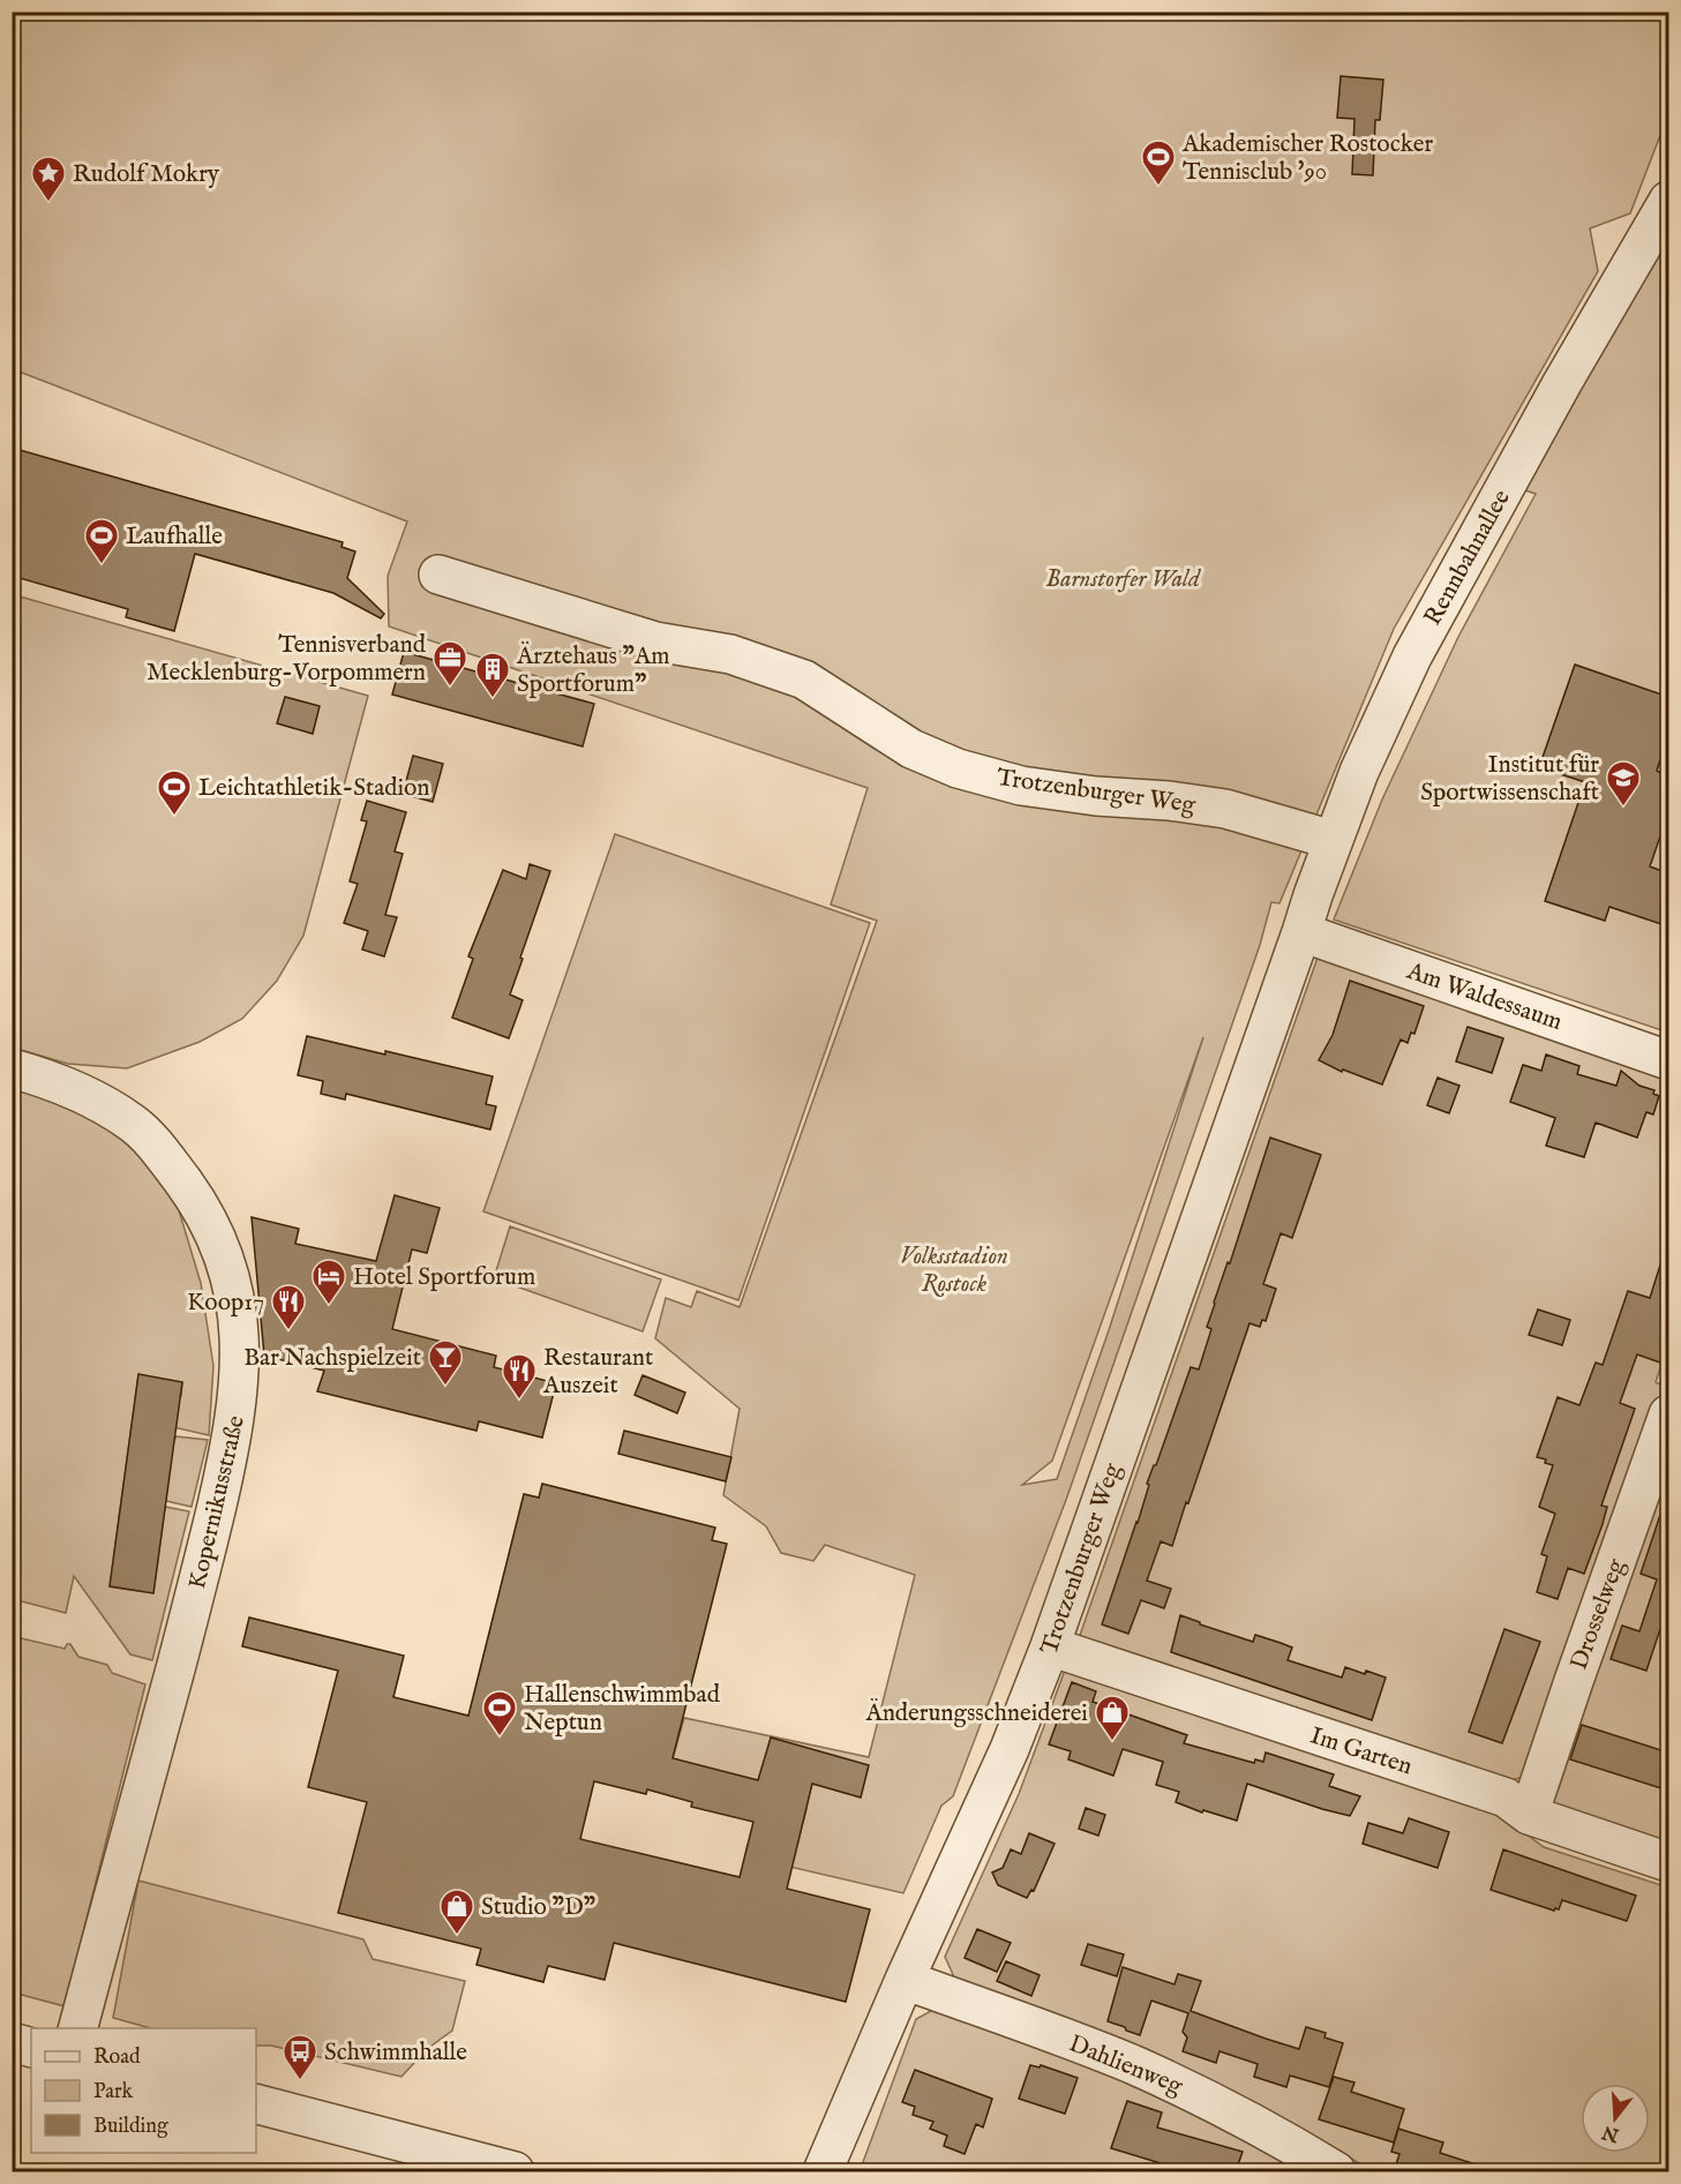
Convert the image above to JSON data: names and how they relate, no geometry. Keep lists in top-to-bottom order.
{
  "streets": {
    "street": [
      "Rennbahnallee",
      "Trotzenburger Weg",
      "Am Waldessaum",
      "Kopernikusstraße",
      "Drosselweg",
      "Im Garten",
      "Dahlienweg"
    ]
  },
  "crossings": [
    ["Rennbahnallee", "Trotzenburger Weg"],
    ["Rennbahnallee", "Am Waldessaum"],
    ["Trotzenburger Weg", "Am Waldessaum"],
    ["Trotzenburger Weg", "Im Garten"],
    ["Trotzenburger Weg", "Dahlienweg"],
    ["Drosselweg", "Im Garten"]
  ],
  "parks": ["Barnstorfer Wald", "Volksstadion Rostock"],
  "places": {
    "sports": [
      "Akademischer Rostocker Tennisclub '90",
      "Laufhalle",
      "Leichtathletik-Stadion",
      "Hallenschwimmbad Neptun"
    ],
    "place": ["Rudolf Mokry"],
    "office": ["Tennisverband Mecklenburg-Vorpommern"],
    "building": ["Ärztehaus \"Am Sportforum\""],
    "school or university": ["Institut für Sportwissenschaft"],
    "hotel": ["Hotel Sportforum"],
    "restaurant": ["Koop17", "Restaurant Auszeit"],
    "bar": ["Bar Nachspielzeit"],
    "shop": ["Änderungsschneiderei", "Studio \"D\""],
    "bus stop": ["Schwimmhalle"]
  },
  "legend": ["Road", "Park", "Building"],
  "north": "bottom"
}
